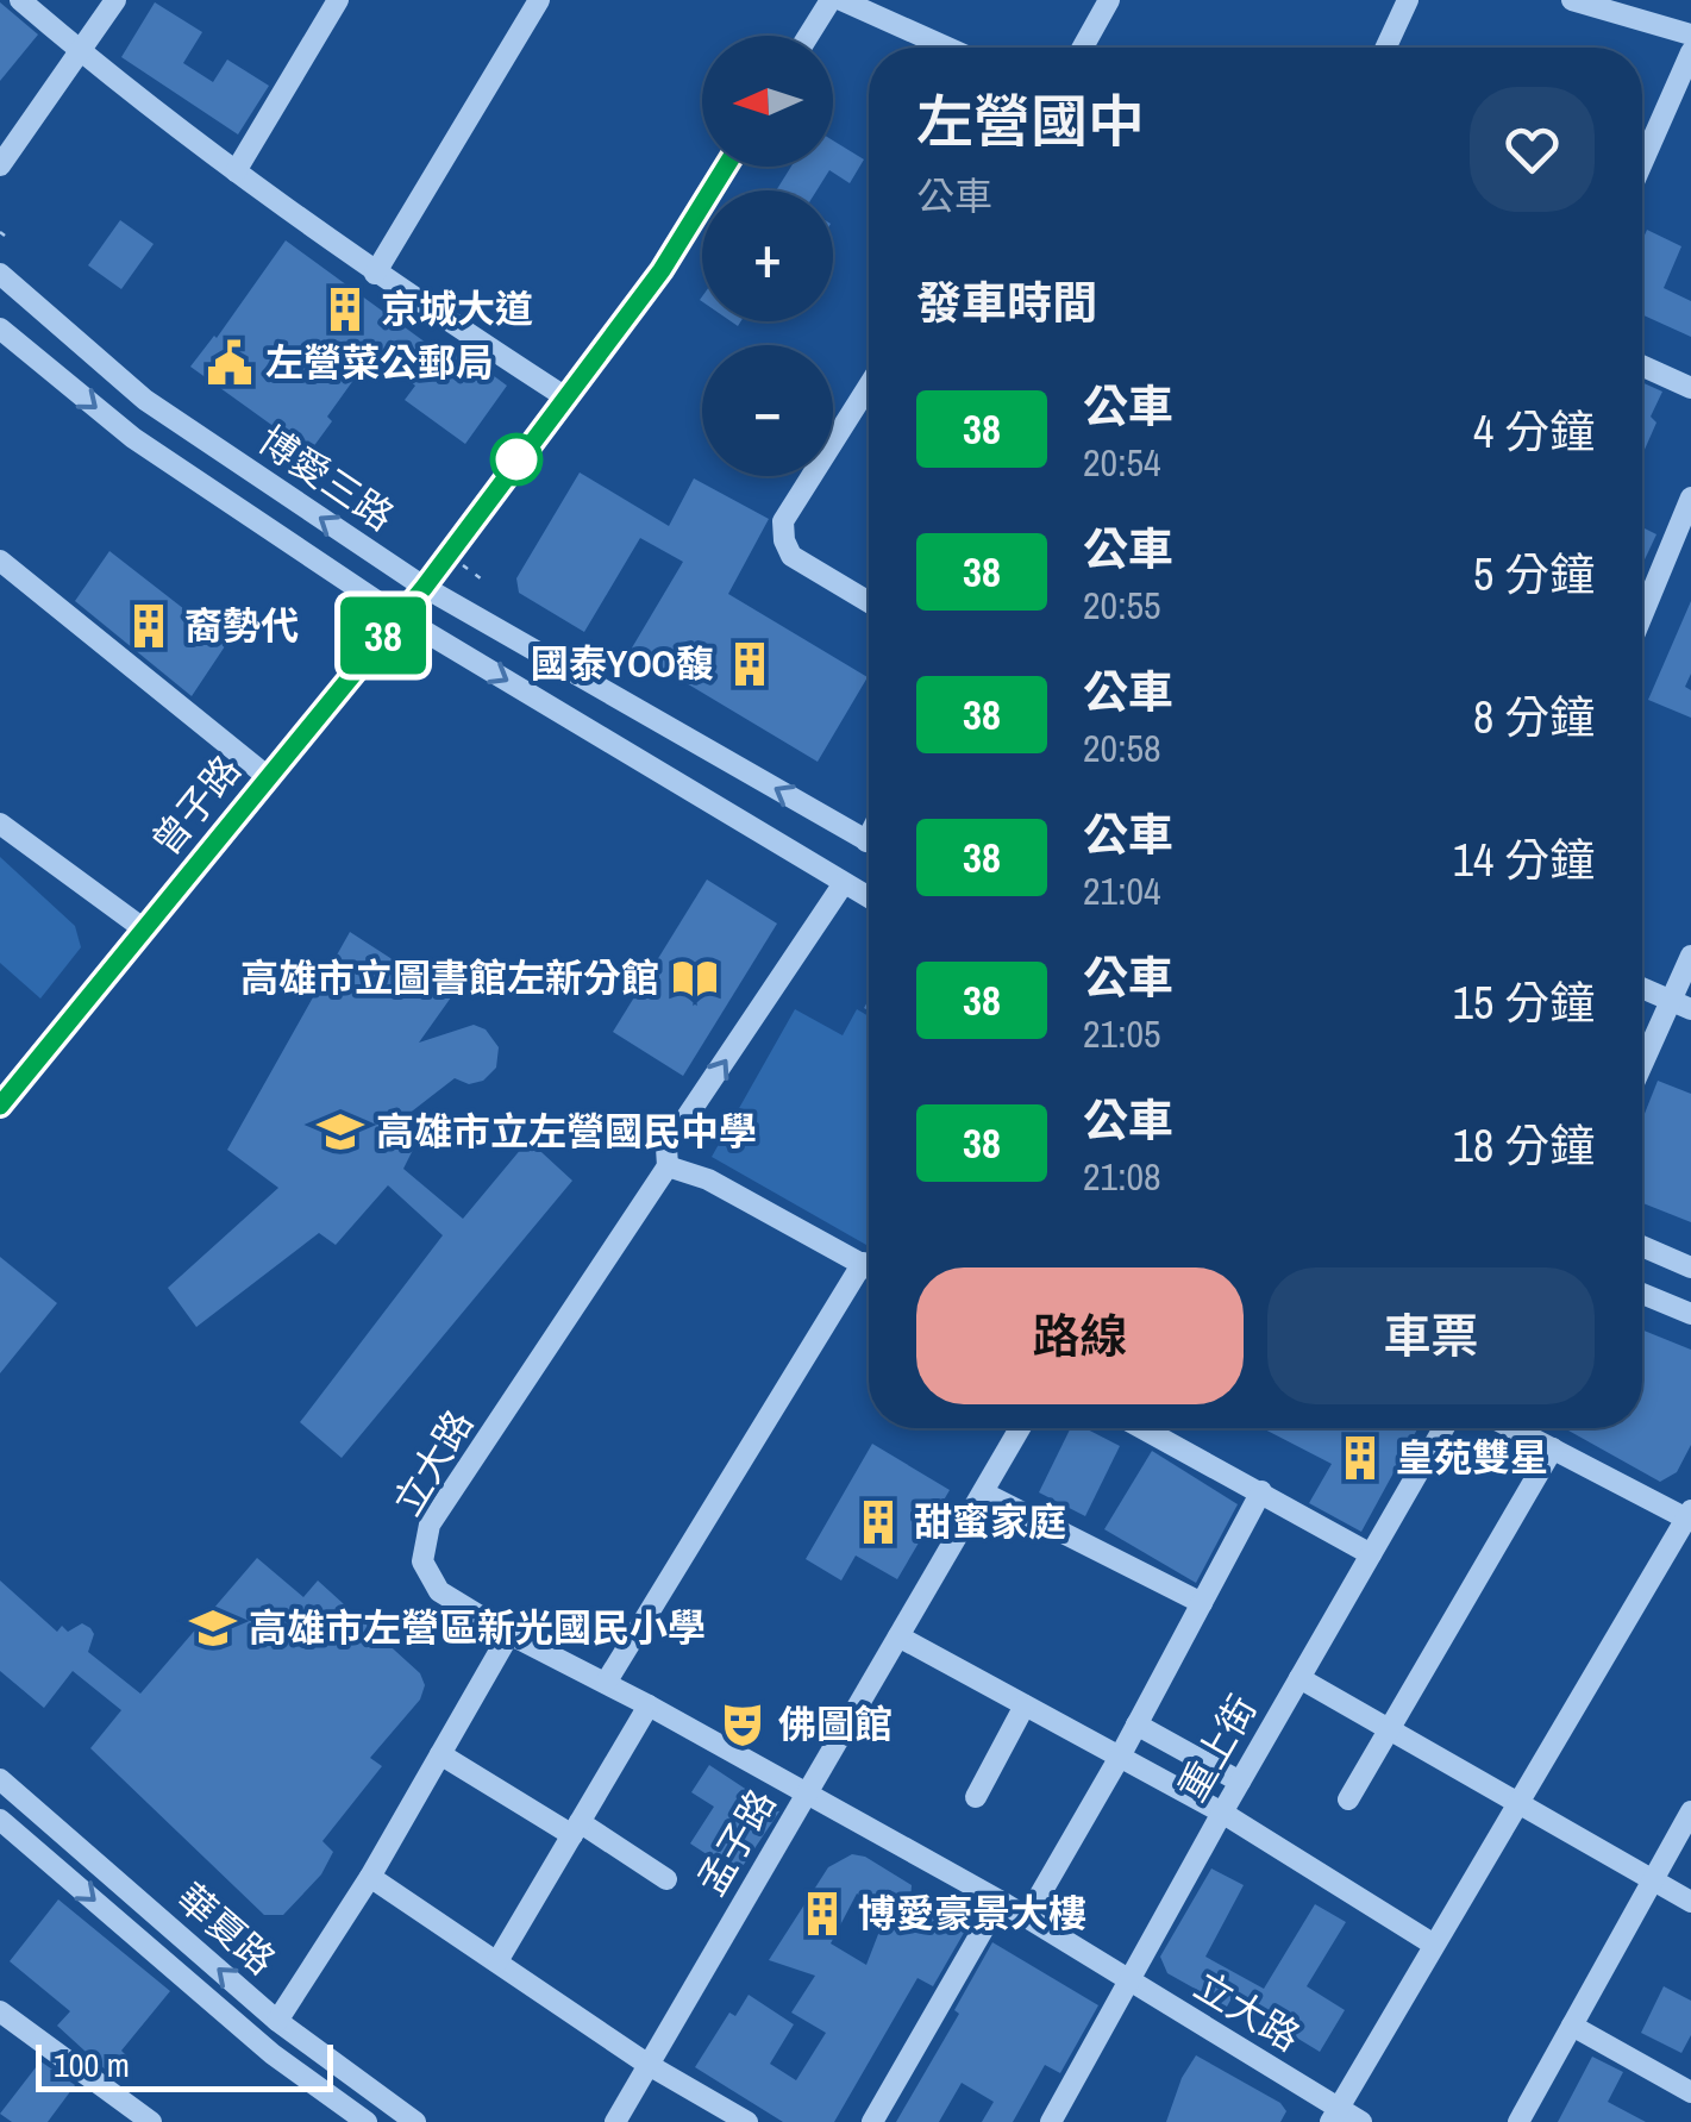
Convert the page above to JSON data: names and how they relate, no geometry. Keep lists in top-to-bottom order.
{
  "streets": {
    "street": [
      "博愛三路",
      "曾子路",
      "立大路",
      "重上街",
      "孟子路",
      "華夏路"
    ]
  },
  "crossings": [
    ["博愛三路", "曾子路"],
    ["博愛三路", "立大路"],
    ["立大路", "重上街"],
    ["立大路", "孟子路"]
  ],
  "places": {
    "building": [
      "京城大道",
      "裔勢代",
      "國泰YOO馥",
      "皇苑雙星",
      "甜蜜家庭",
      "博愛豪景大樓"
    ],
    "public building": ["左營菜公郵局"],
    "library": ["高雄市立圖書館左新分館"],
    "school or university": ["高雄市立左營國民中學", "高雄市左營區新光國民小學"],
    "theatre": ["佛圖館"]
  },
  "lines": ["bus line 38"],
  "scale_bar": "100 m",
  "north": "left",
  "page": {
    "on_map": "38",
    "map_buttons": ["+", "−"],
    "heading": [
      ["左營國中", "公車"],
      "發車時間"
    ],
    "list": [
      {
        "mark": "38",
        "name": "公車",
        "note": "20:54",
        "value": "4 分鐘"
      },
      {
        "mark": "38",
        "name": "公車",
        "note": "20:55",
        "value": "5 分鐘"
      },
      {
        "mark": "38",
        "name": "公車",
        "note": "20:58",
        "value": "8 分鐘"
      },
      {
        "mark": "38",
        "name": "公車",
        "note": "21:04",
        "value": "14 分鐘"
      },
      {
        "mark": "38",
        "name": "公車",
        "note": "21:05",
        "value": "15 分鐘"
      },
      {
        "mark": "38",
        "name": "公車",
        "note": "21:08",
        "value": "18 分鐘"
      }
    ],
    "buttons": ["路線", "車票"],
    "scale": "100 m"
  }
}
